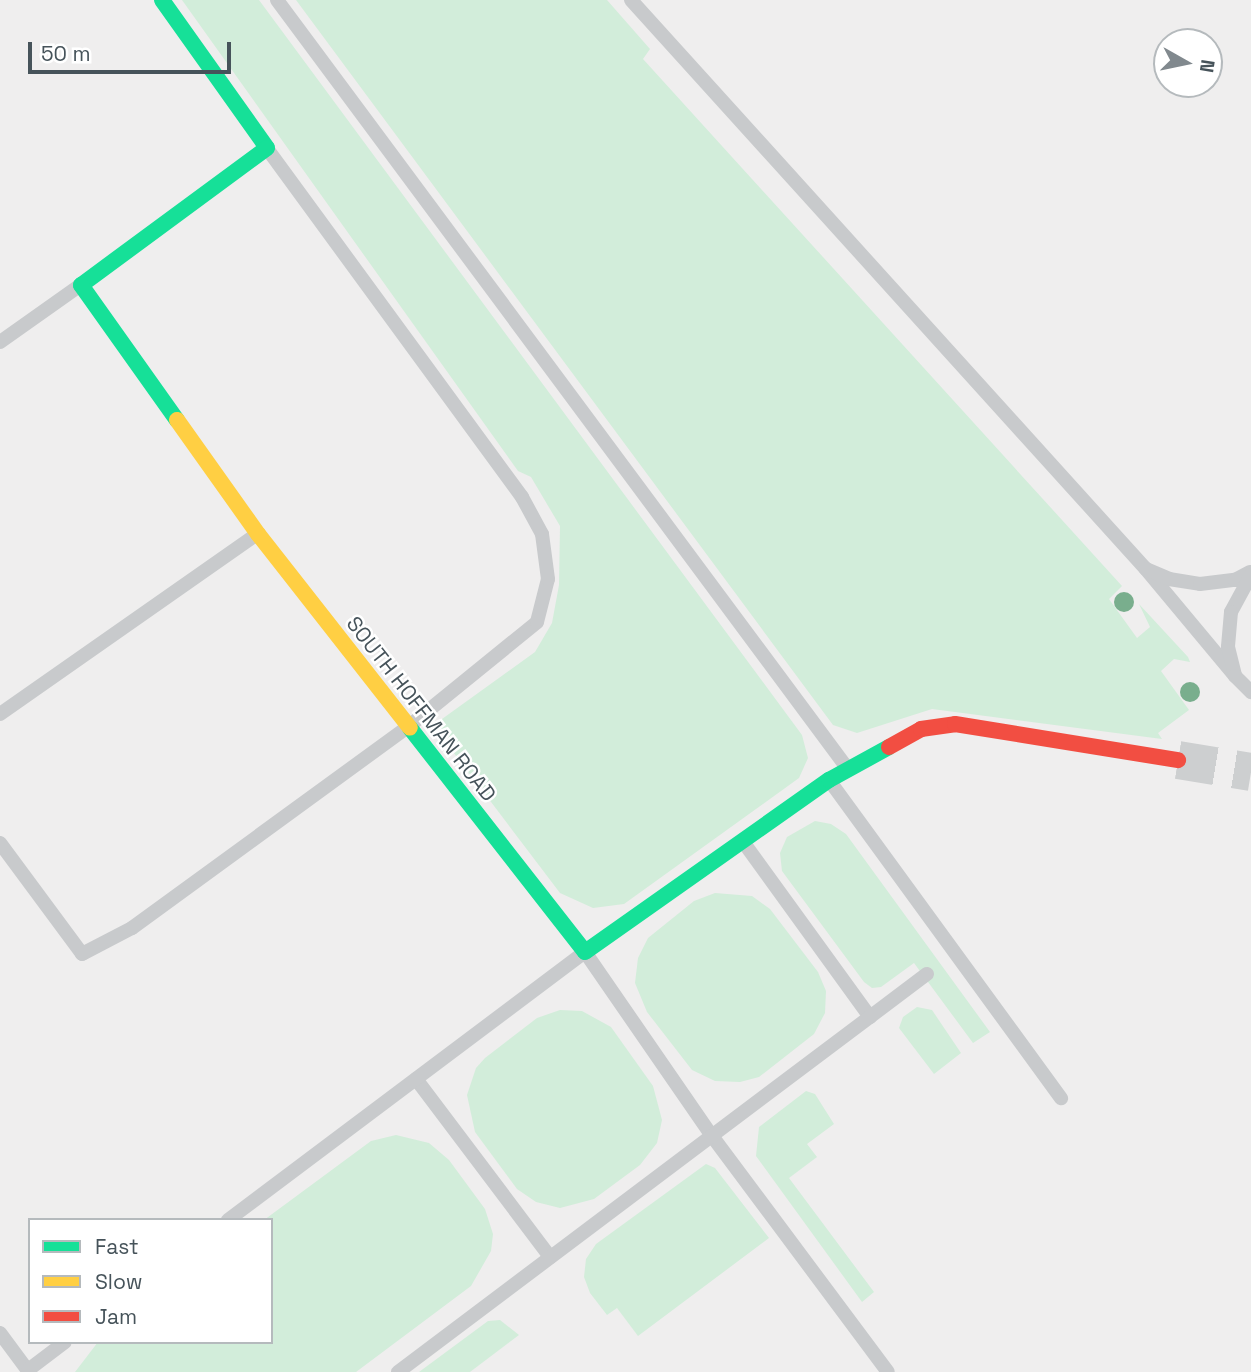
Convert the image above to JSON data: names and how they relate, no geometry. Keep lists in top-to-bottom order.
{
  "streets": {
    "street": ["SOUTH HOFFMAN ROAD"]
  },
  "legend": ["Fast", "Slow", "Jam"],
  "scale_bar": "50 m",
  "north": "right"
}
